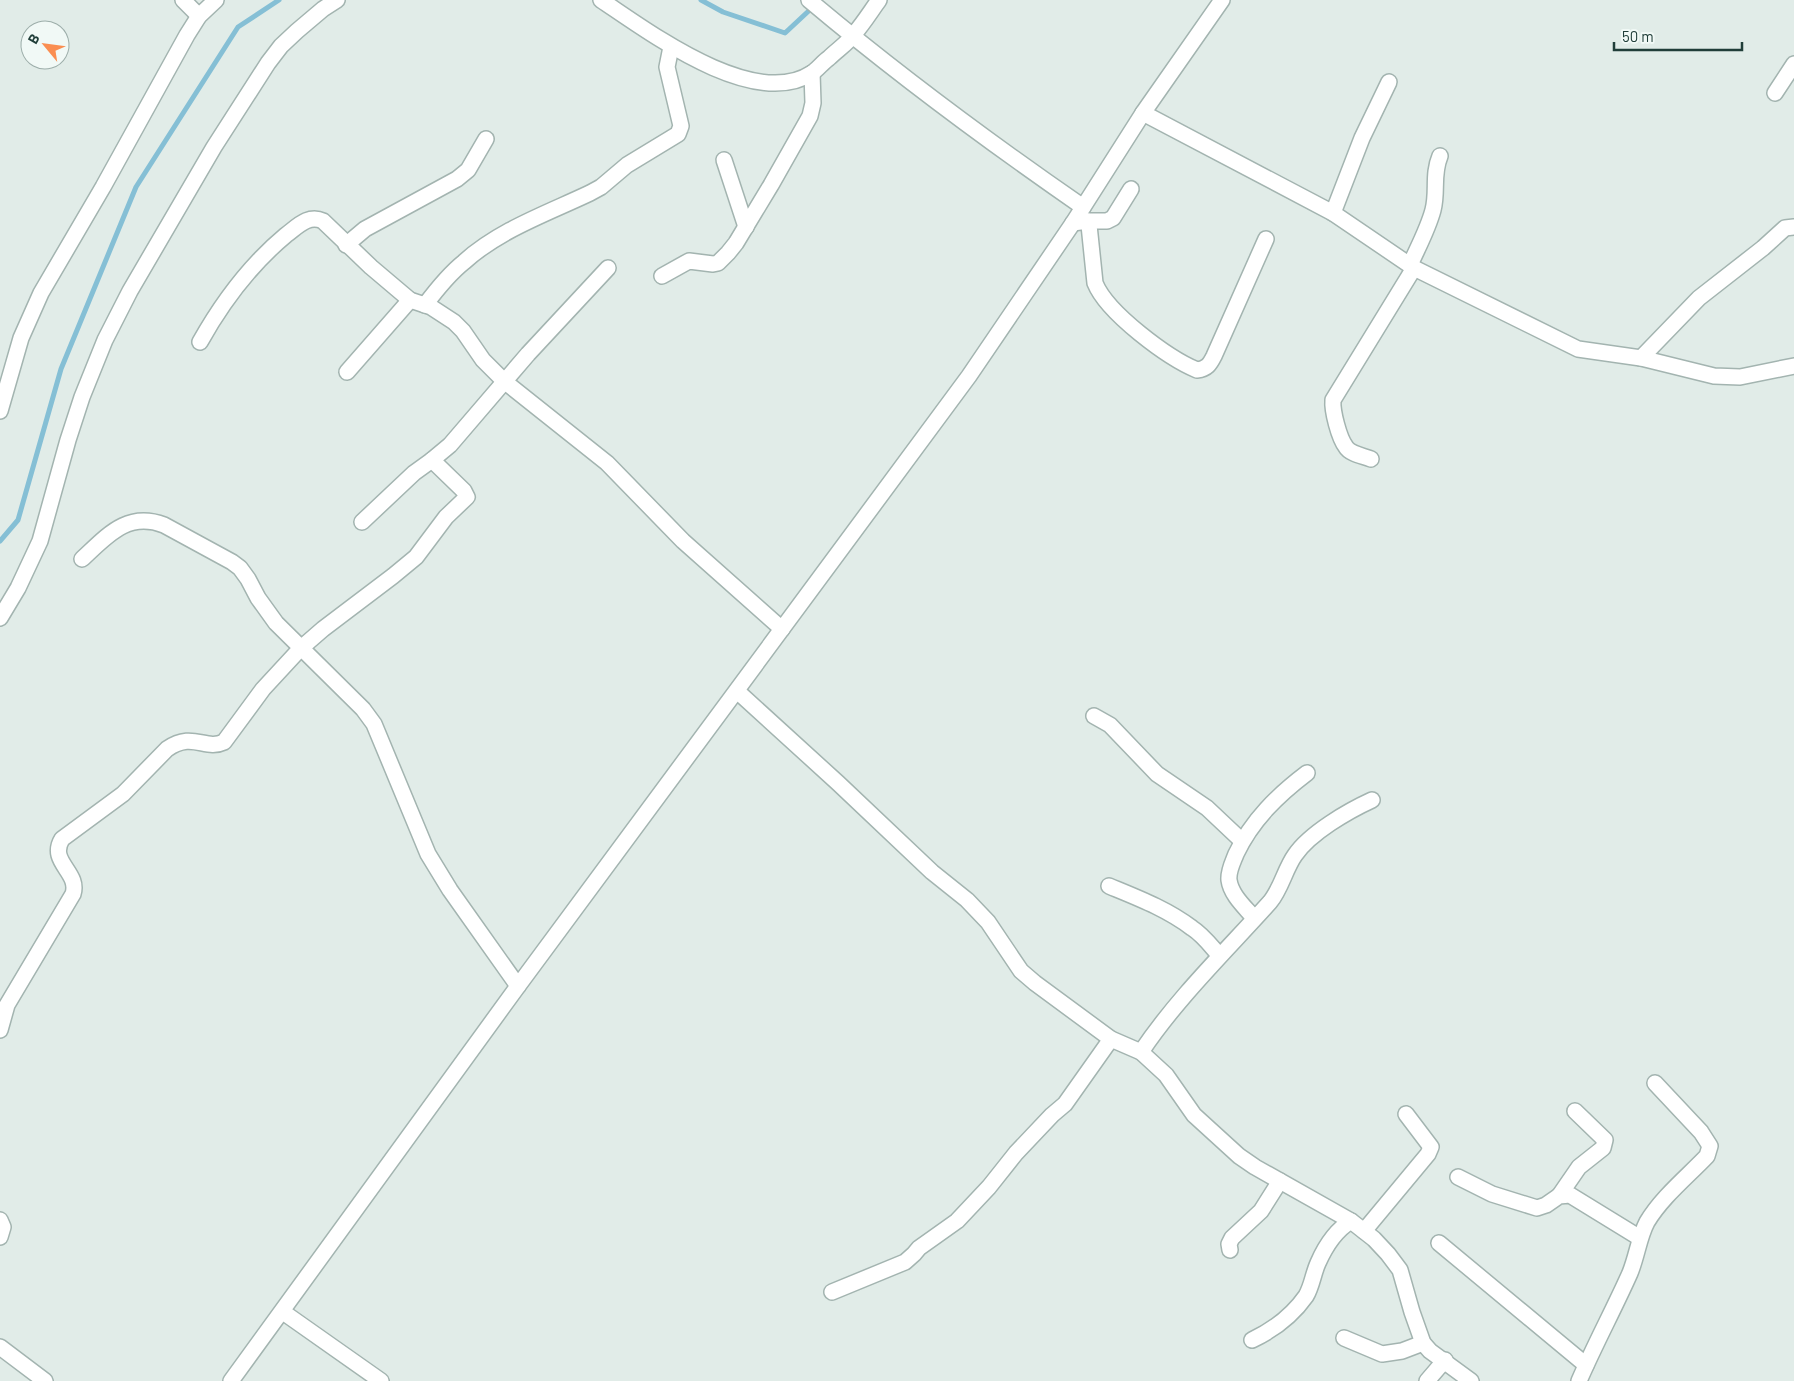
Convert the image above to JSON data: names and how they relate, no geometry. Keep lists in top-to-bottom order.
{
  "scale_bar": "50 m",
  "north": "top left"
}
